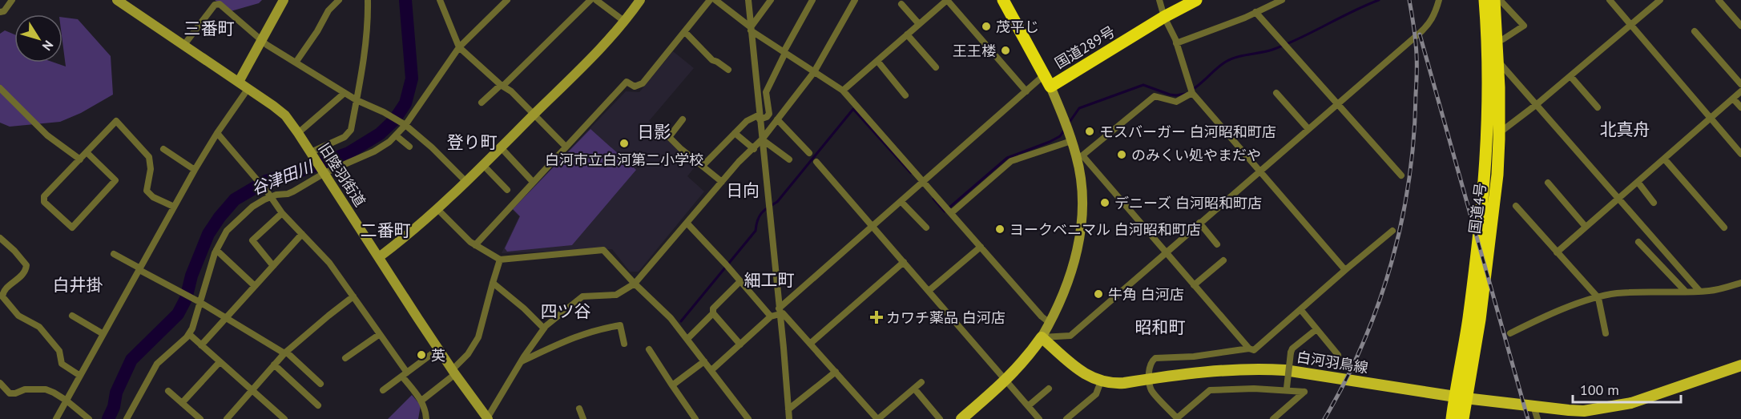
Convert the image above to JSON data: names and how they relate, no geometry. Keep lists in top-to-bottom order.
{
  "streets": {
    "highway": ["国道289号", "国道4号"],
    "main road": ["白河羽鳥線"],
    "street": ["旧陸羽街道"]
  },
  "crossings": [
    ["国道4号", "白河羽鳥線"]
  ],
  "districts": [
    "三番町",
    "北真舟",
    "日影",
    "登り町",
    "日向",
    "二番町",
    "細工町",
    "白井掛",
    "四ツ谷",
    "昭和町"
  ],
  "water": ["谷津田川"],
  "places": {
    "other": [
      "茂平じ",
      "王王楼",
      "モスバーガー 白河昭和町店",
      "白河市立白河第二小学校",
      "のみくい処やまだや",
      "デニーズ 白河昭和町店",
      "ヨークベニマル 白河昭和町店",
      "牛角 白河店",
      "英"
    ],
    "health": ["カワチ薬品 白河店"]
  },
  "scale_bar": "100 m",
  "north": "bottom right"
}
